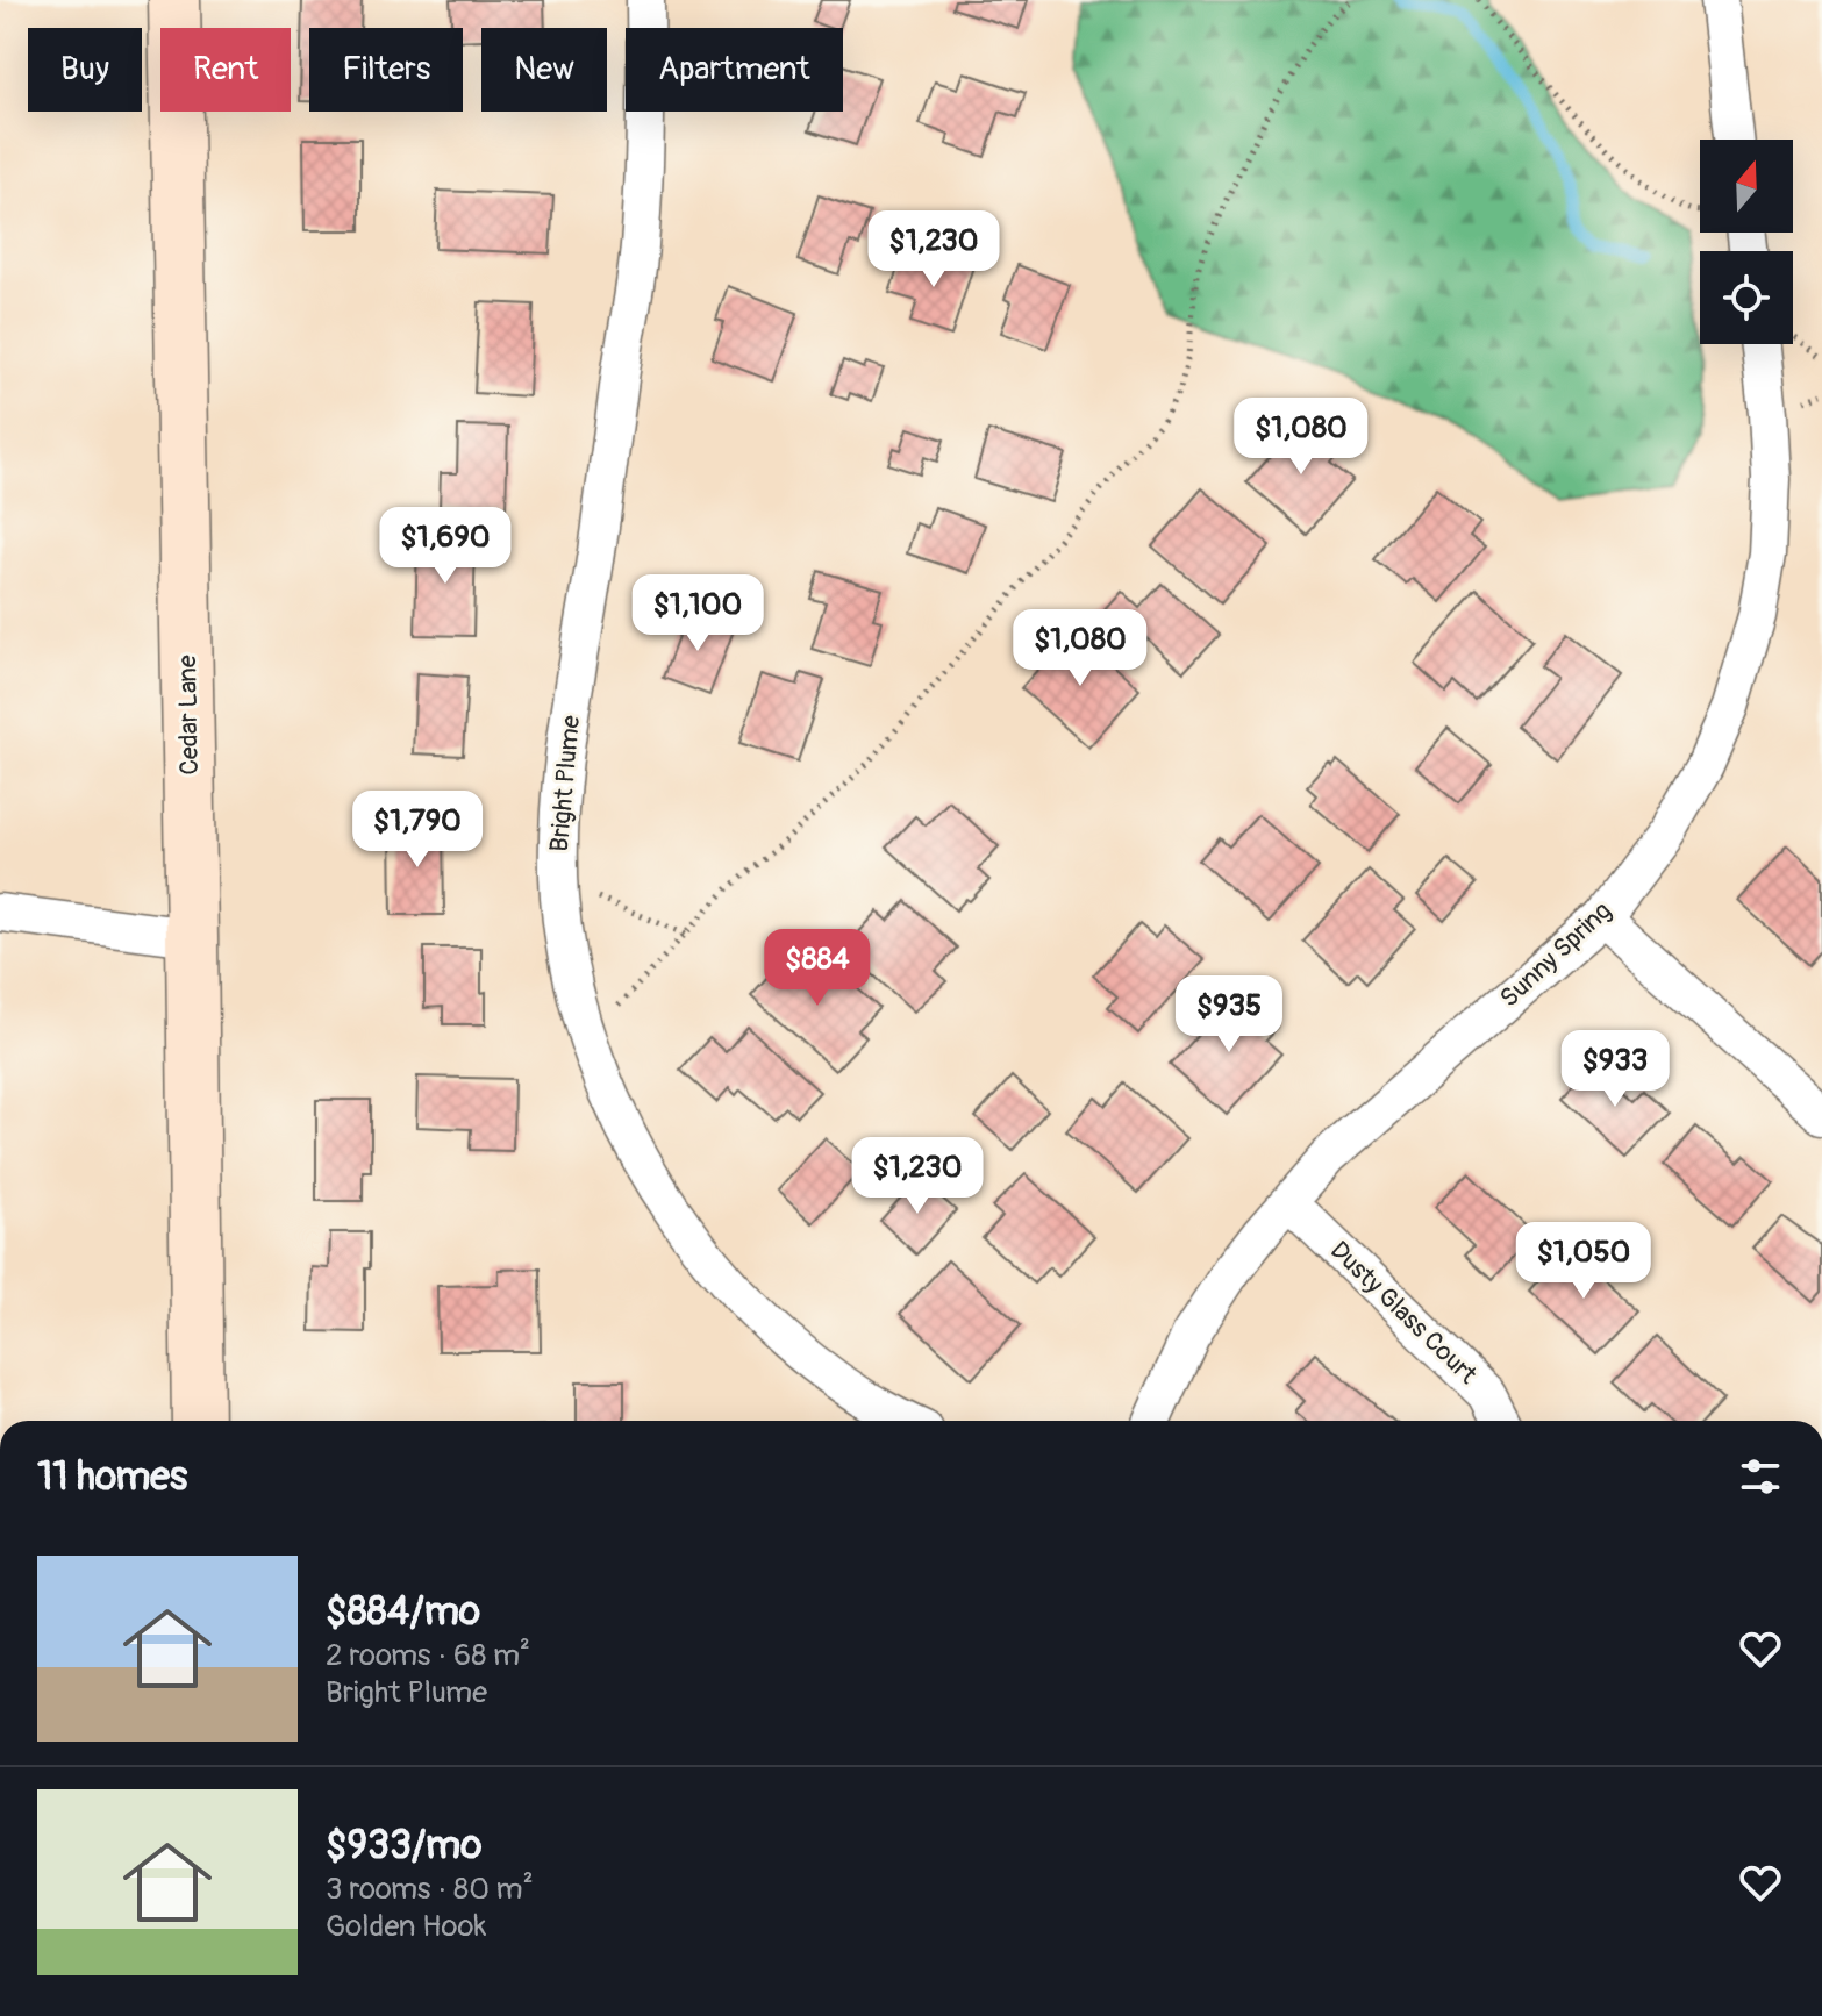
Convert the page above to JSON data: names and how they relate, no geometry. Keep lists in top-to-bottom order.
{
  "streets": {
    "main road": ["Cedar Lane"],
    "street": ["Bright Plume", "Sunny Spring", "Dusty Glass Court"]
  },
  "crossings": [
    ["Sunny Spring", "Dusty Glass Court"]
  ],
  "north": "top",
  "page": {
    "chip": [
      "Buy",
      "Rent",
      "Filters",
      "New",
      "Apartment"
    ],
    "price": [
      "$1,230",
      "$1,080",
      "$1,690",
      "$1,100",
      "$1,080",
      "$1,790",
      "$884",
      "$935",
      "$933",
      "$1,230",
      "$1,050"
    ],
    "heading": "11 homes",
    "list": [
      {
        "name": "$884/mo",
        "note": "2 rooms · 68 m² · Bright Plume"
      },
      {
        "name": "$933/mo",
        "note": "3 rooms · 80 m² · Golden Hook"
      }
    ]
  }
}
